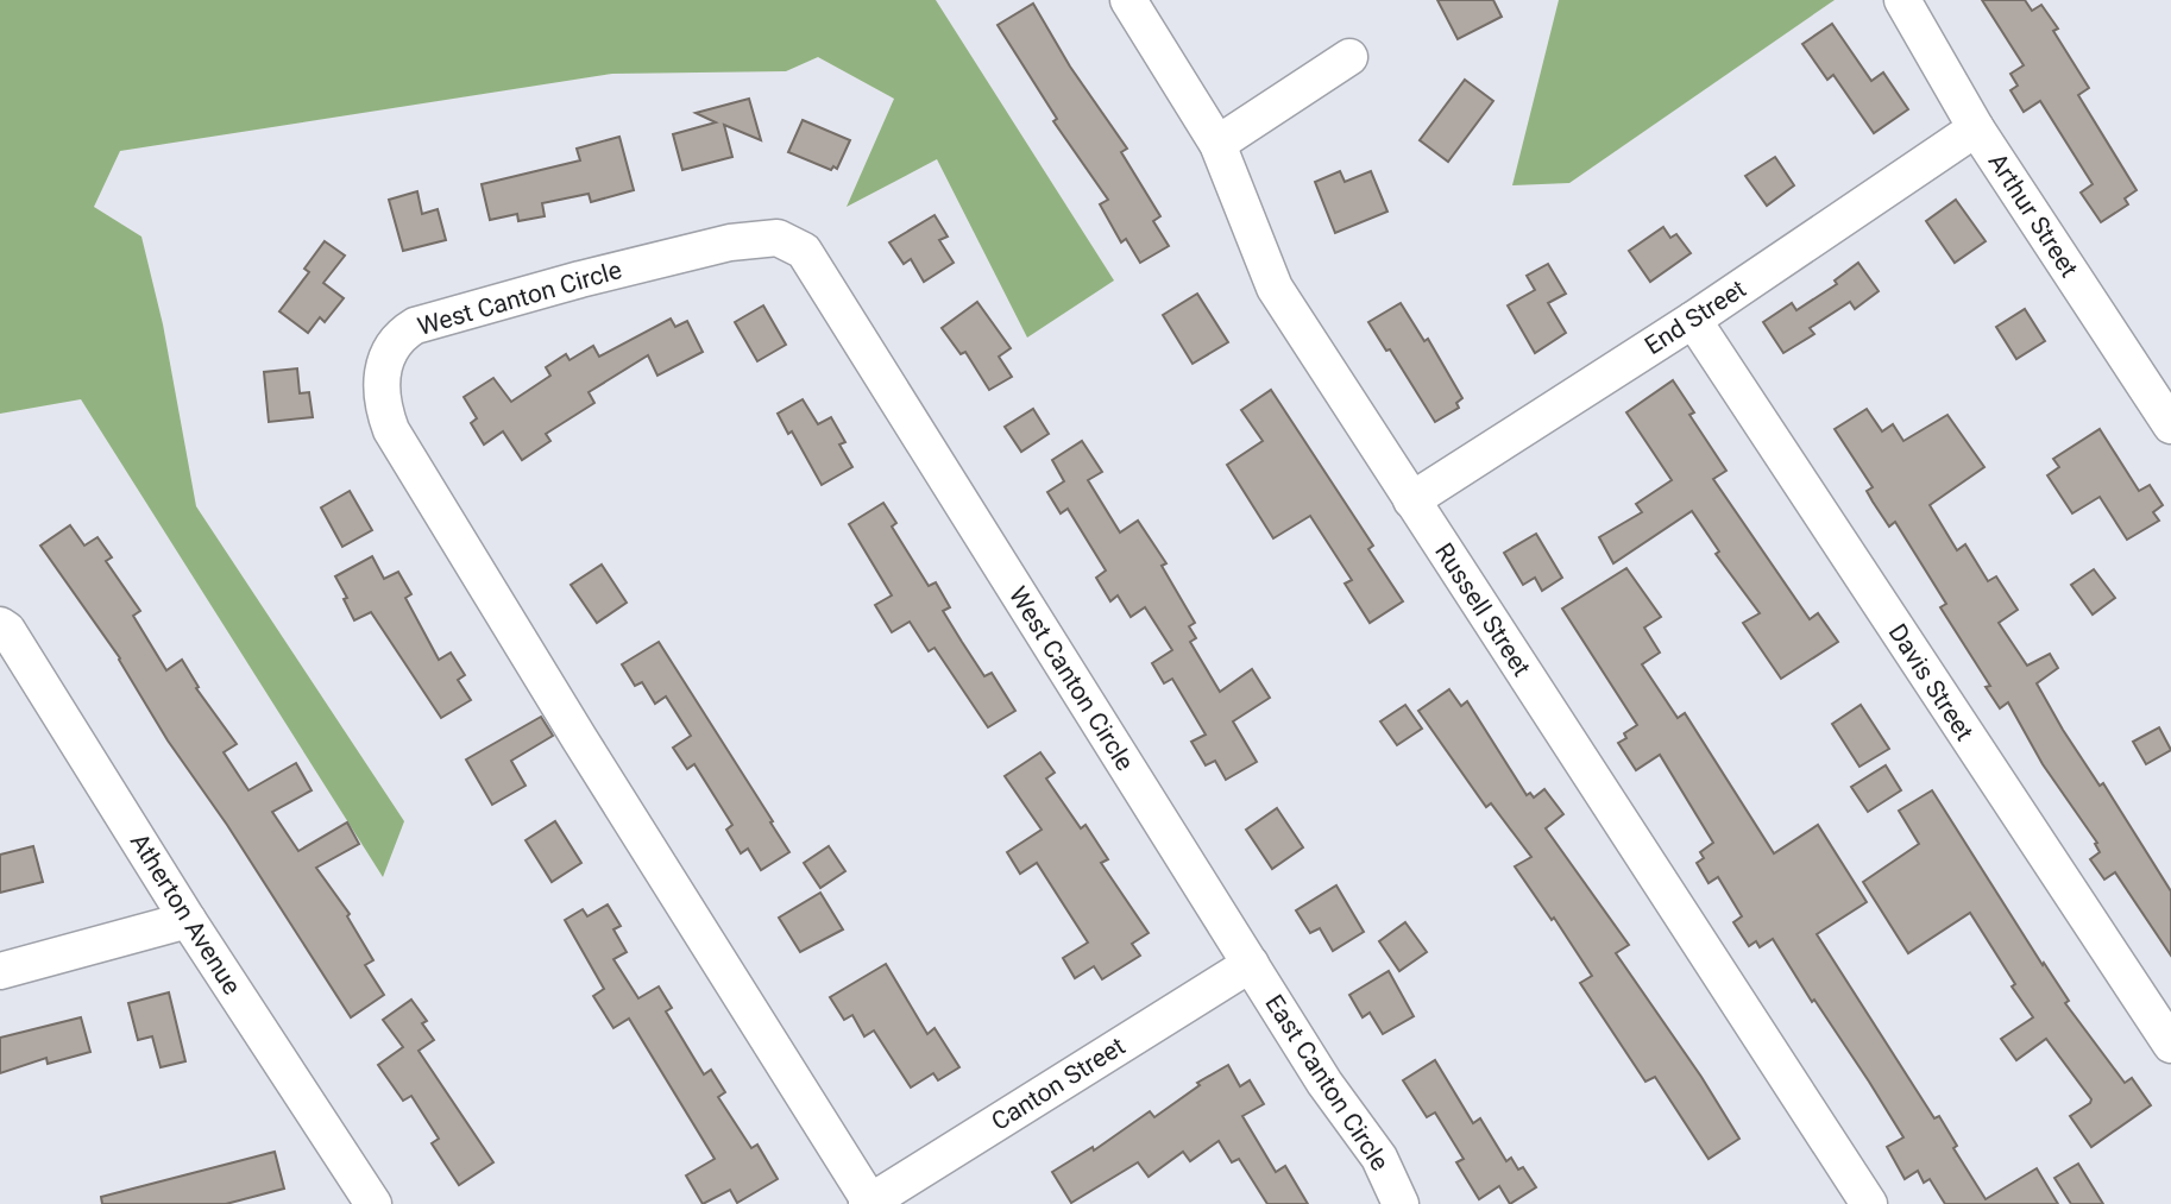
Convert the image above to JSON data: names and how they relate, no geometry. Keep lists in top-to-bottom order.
{
  "streets": {
    "street": [
      "Arthur Street",
      "West Canton Circle",
      "End Street",
      "Russell Street",
      "Davis Street",
      "Atherton Avenue",
      "East Canton Circle",
      "Canton Street"
    ]
  },
  "crossings": [
    ["Arthur Street", "End Street"],
    ["West Canton Circle", "East Canton Circle"],
    ["West Canton Circle", "Canton Street"],
    ["End Street", "Russell Street"],
    ["End Street", "Davis Street"],
    ["East Canton Circle", "Canton Street"]
  ]
}
